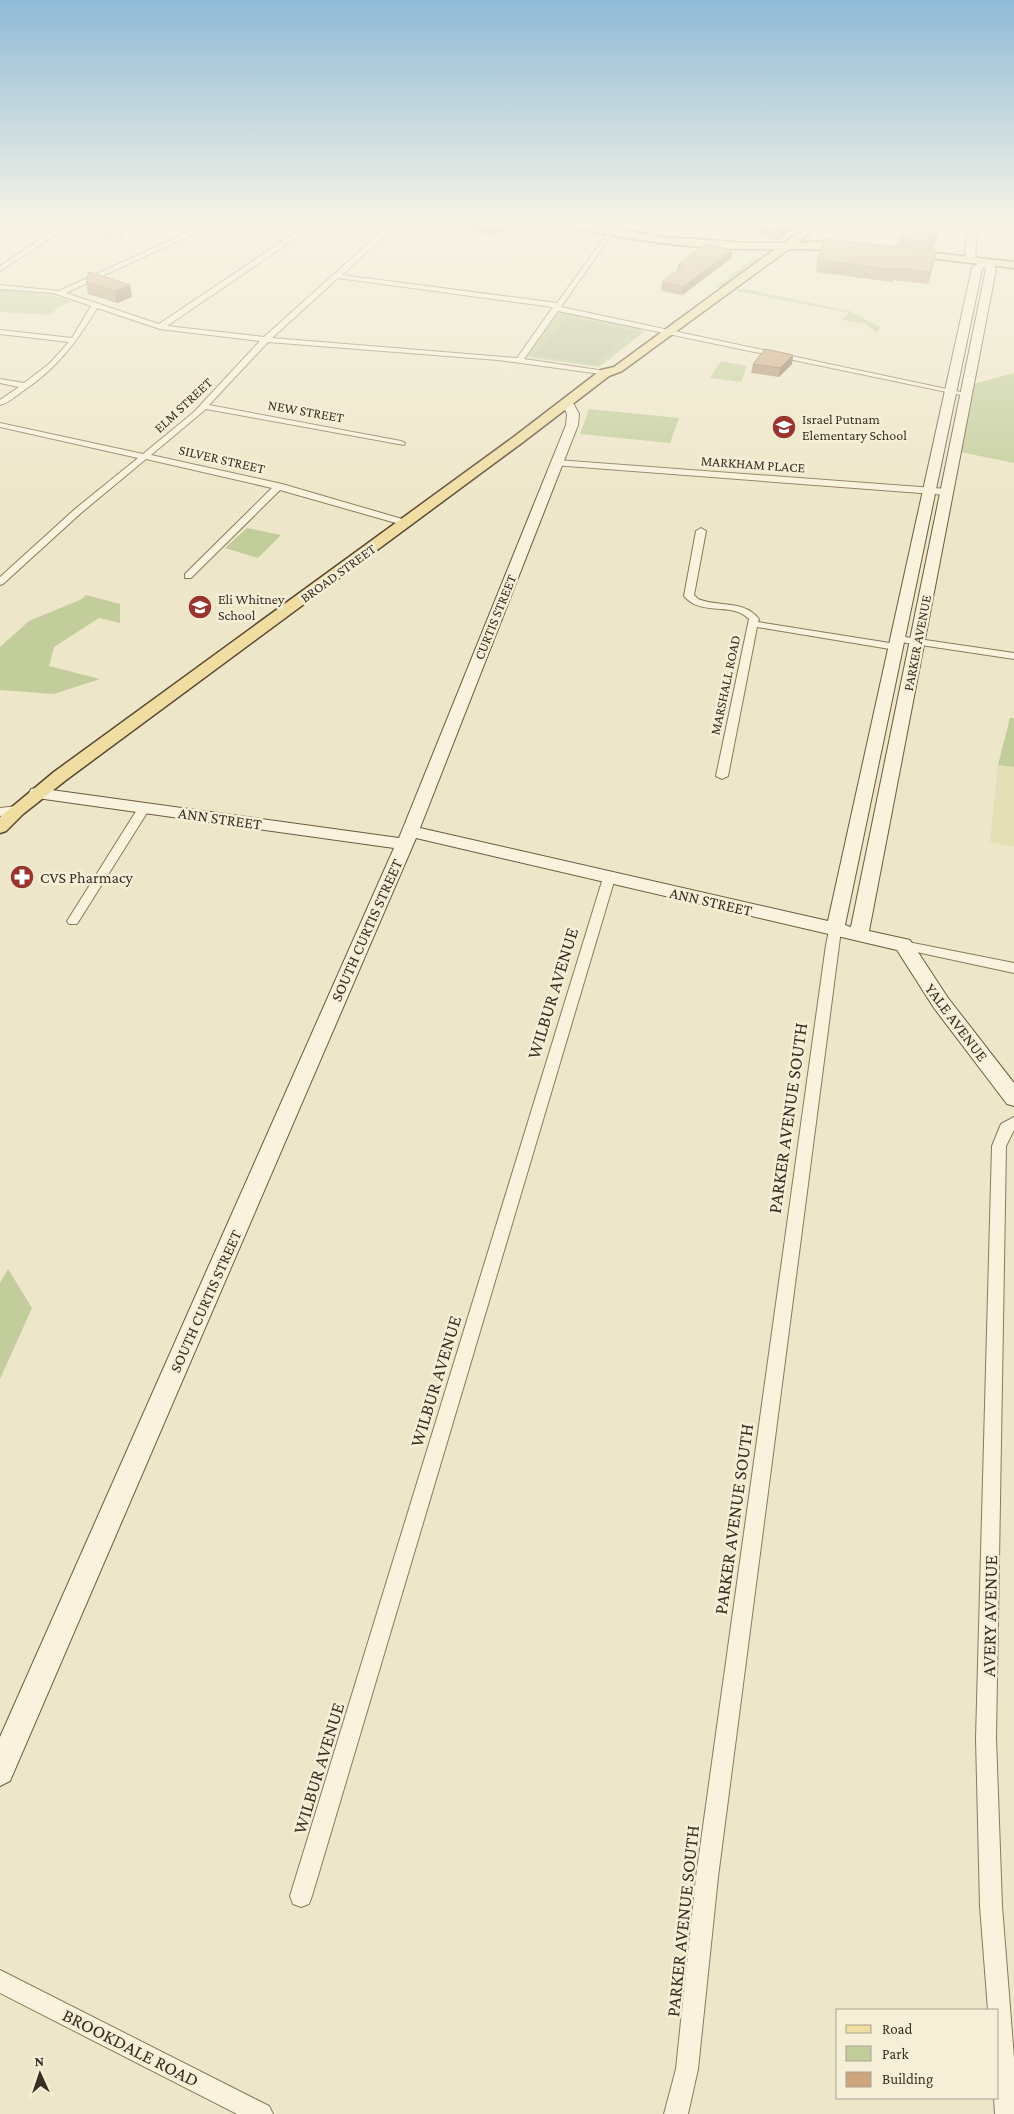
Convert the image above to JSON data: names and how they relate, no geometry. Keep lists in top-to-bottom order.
{
  "streets": {
    "main road": ["BROAD STREET"],
    "street": [
      "ELM STREET",
      "NEW STREET",
      "SILVER STREET",
      "MARKHAM PLACE",
      "CURTIS STREET",
      "PARKER AVENUE",
      "MARSHALL ROAD",
      "ANN STREET",
      "SOUTH CURTIS STREET",
      "WILBUR AVENUE",
      "YALE AVENUE",
      "PARKER AVENUE SOUTH",
      "AVERY AVENUE",
      "BROOKDALE ROAD"
    ]
  },
  "crossings": [
    ["ELM STREET", "NEW STREET"],
    ["ELM STREET", "SILVER STREET"],
    ["SILVER STREET", "BROAD STREET"],
    ["MARKHAM PLACE", "CURTIS STREET"],
    ["MARKHAM PLACE", "PARKER AVENUE"],
    ["BROAD STREET", "ANN STREET"],
    ["CURTIS STREET", "ANN STREET"],
    ["CURTIS STREET", "SOUTH CURTIS STREET"],
    ["PARKER AVENUE", "MARSHALL ROAD"],
    ["PARKER AVENUE", "ANN STREET"],
    ["PARKER AVENUE", "PARKER AVENUE SOUTH"],
    ["ANN STREET", "SOUTH CURTIS STREET"],
    ["ANN STREET", "WILBUR AVENUE"],
    ["ANN STREET", "YALE AVENUE"],
    ["ANN STREET", "PARKER AVENUE SOUTH"]
  ],
  "places": {
    "school or university": ["Israel Putnam Elementary School", "Eli Whitney School"],
    "pharmacy": ["CVS Pharmacy"]
  },
  "legend": ["Road", "Park", "Building"],
  "north": "top"
}
